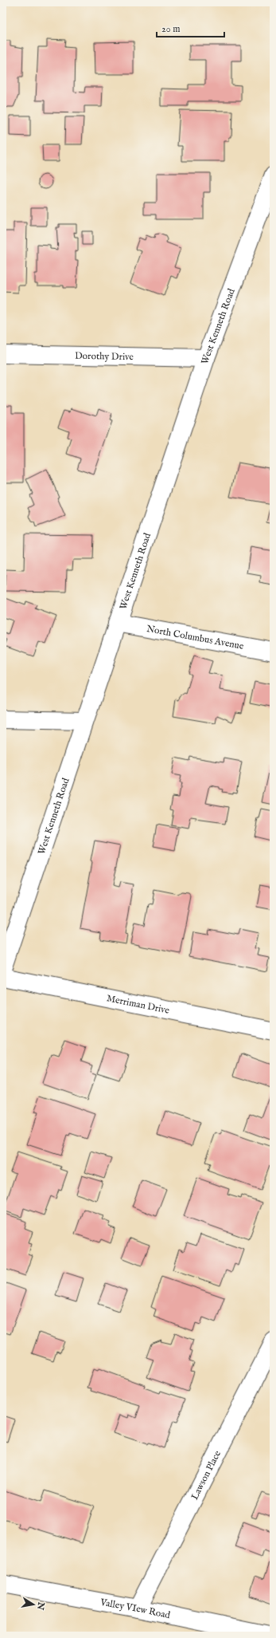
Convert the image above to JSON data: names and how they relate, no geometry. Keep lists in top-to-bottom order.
{
  "streets": {
    "street": [
      "West Kenneth Road",
      "Dorothy Drive",
      "North Columbus Avenue",
      "Merriman Drive",
      "Lawson Place",
      "Valley VIew Road"
    ]
  },
  "crossings": [
    ["West Kenneth Road", "Dorothy Drive"],
    ["West Kenneth Road", "North Columbus Avenue"],
    ["Lawson Place", "Valley VIew Road"]
  ],
  "scale_bar": "20 m",
  "north": "right"
}
